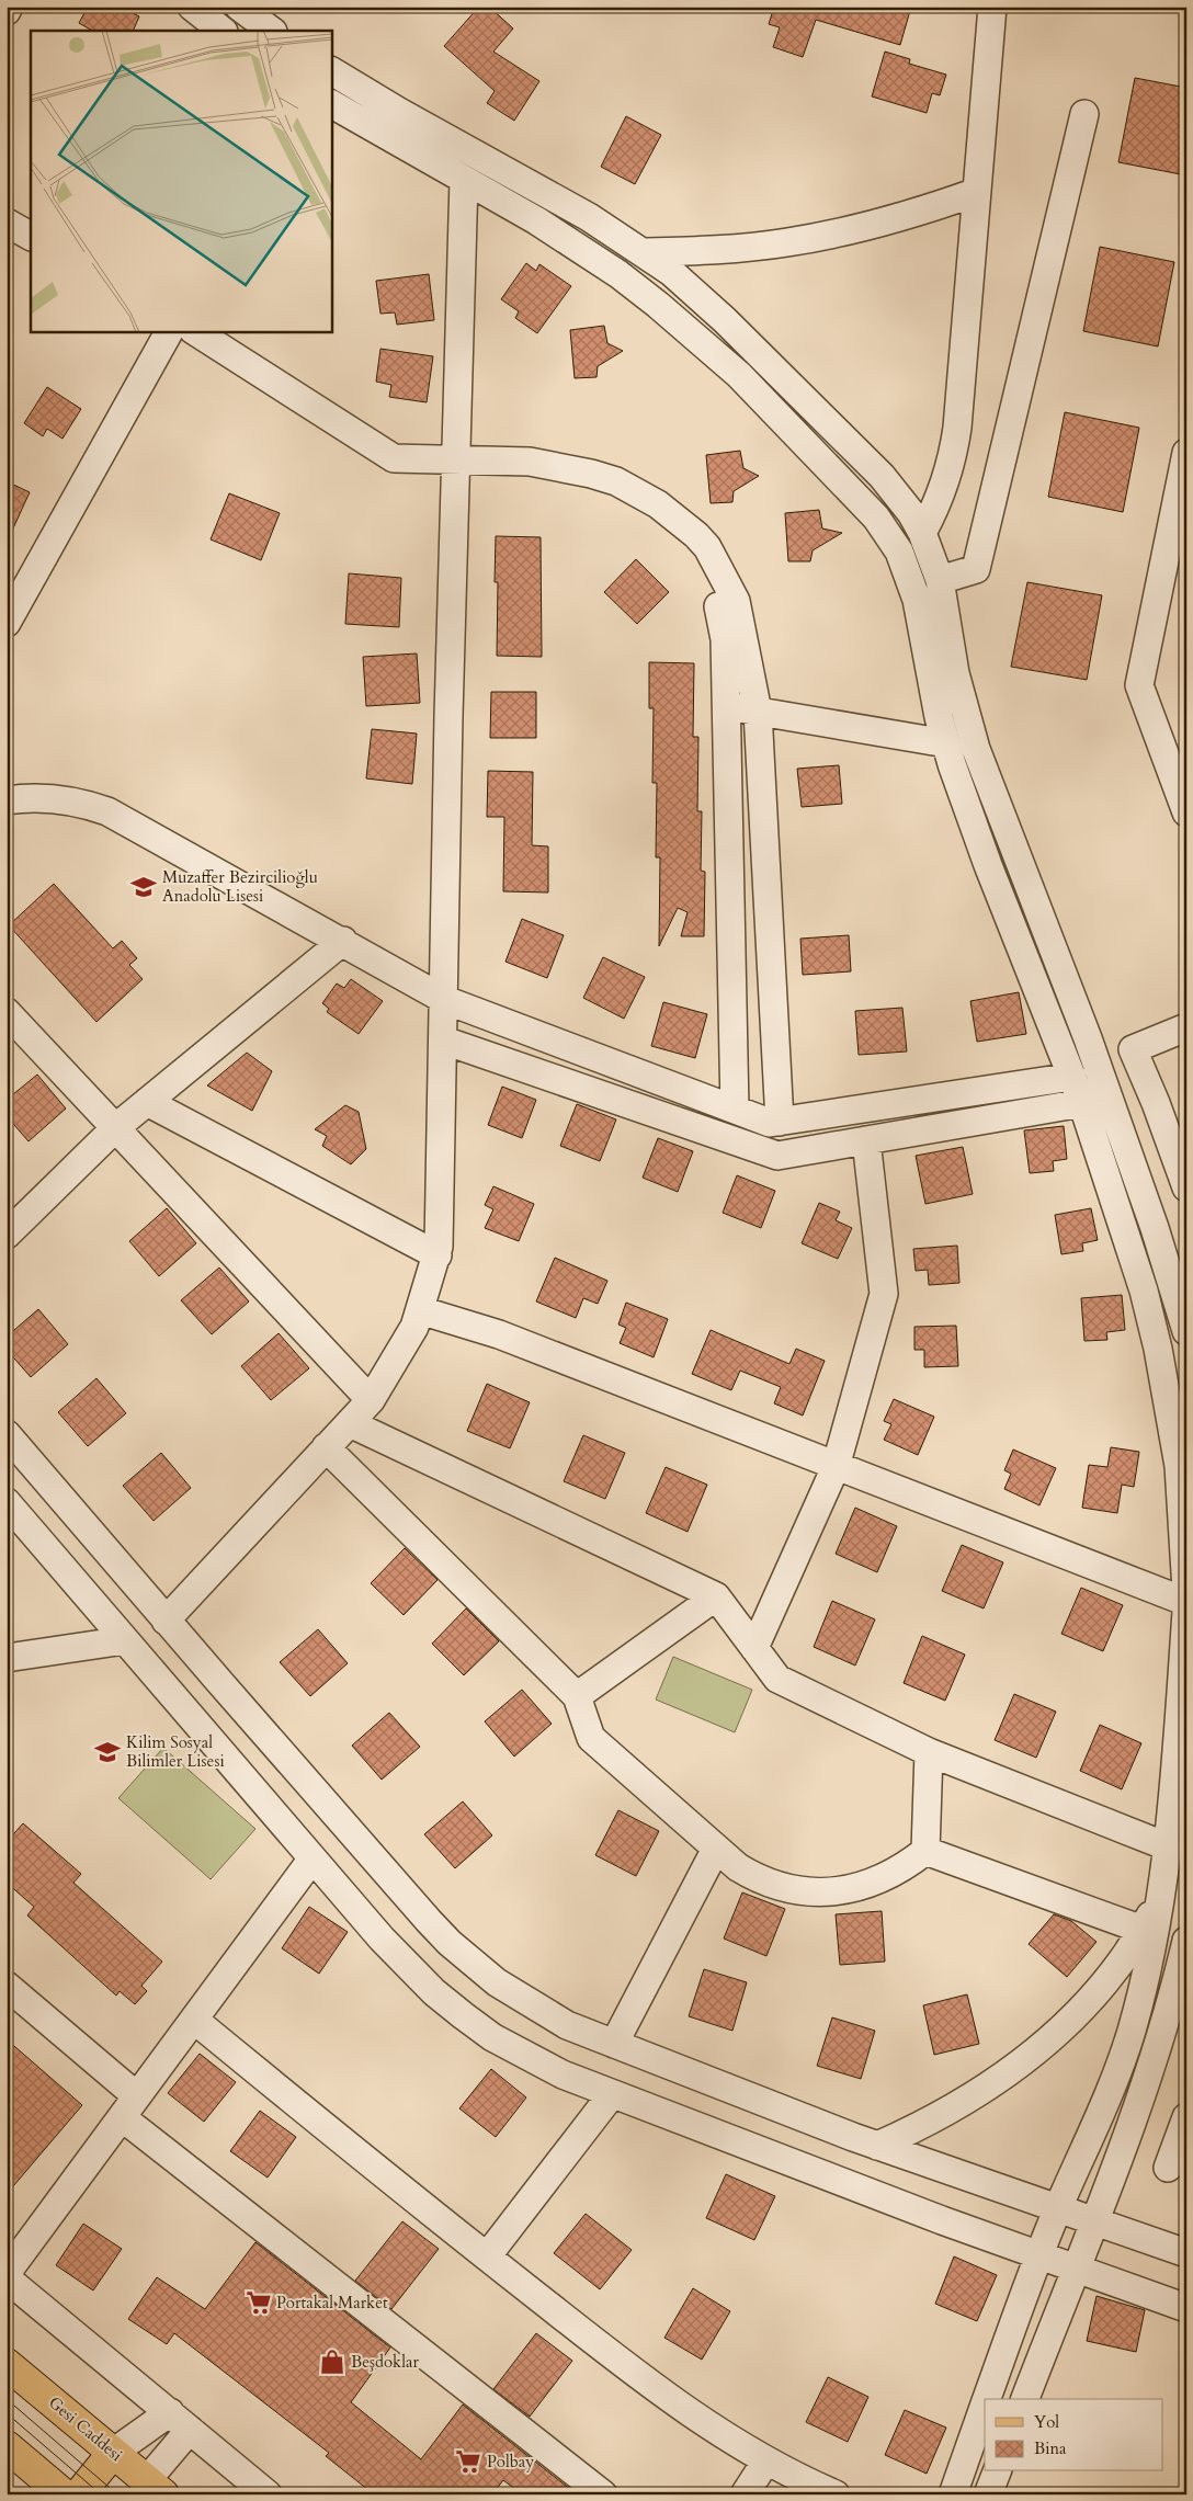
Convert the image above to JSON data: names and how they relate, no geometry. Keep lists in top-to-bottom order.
{
  "streets": {
    "main road": ["Gesi Caddesi"]
  },
  "places": {
    "school or university": ["Muzaffer Bezircilioğlu Anadolu Lisesi", "Kilim Sosyal Bilimler Lisesi"],
    "supermarket": ["Portakal Market", "Polbay"],
    "shop": ["Beşdoklar"]
  },
  "legend": ["Yol", "Bina"]
}
